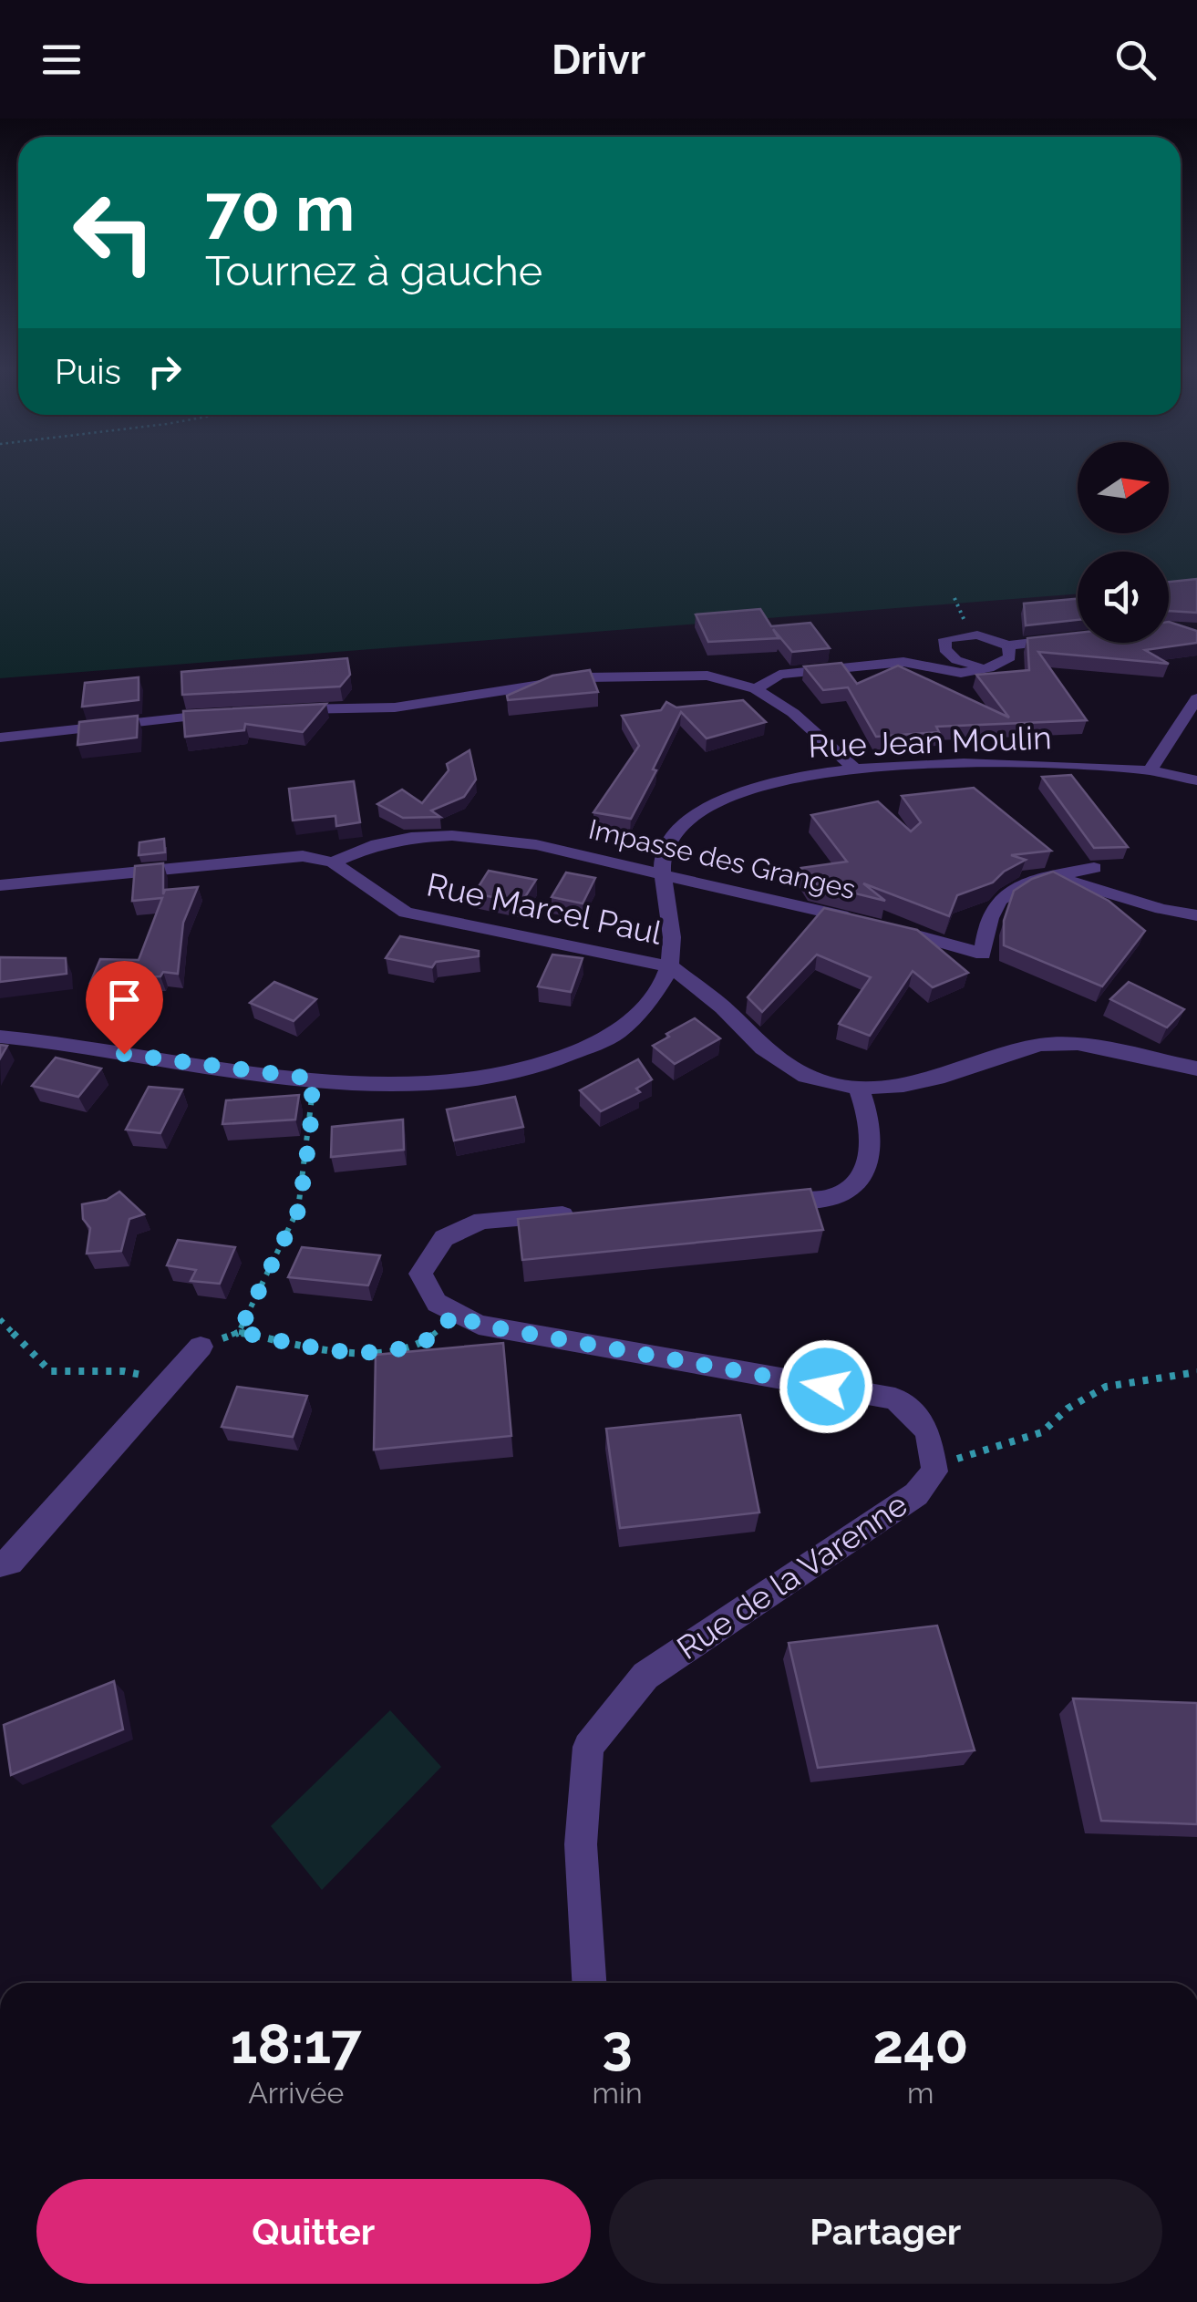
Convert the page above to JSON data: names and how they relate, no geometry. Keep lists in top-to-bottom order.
{
  "streets": {
    "street": [
      "Rue Jean Moulin",
      "Impasse des Granges",
      "Rue Marcel Paul",
      "Rue de la Varenne"
    ]
  },
  "crossings": [
    ["Rue Jean Moulin", "Impasse des Granges"],
    ["Rue Jean Moulin", "Rue Marcel Paul"],
    ["Impasse des Granges", "Rue Marcel Paul"]
  ],
  "north": "right",
  "page": {
    "header": "Drivr",
    "turn": ["70 m", "Tournez à gauche"],
    "then": "Puis",
    "eta": [
      "18:17",
      "Arrivée",
      "3",
      "min",
      "240",
      "m"
    ],
    "buttons": ["Quitter", "Partager"]
  }
}
